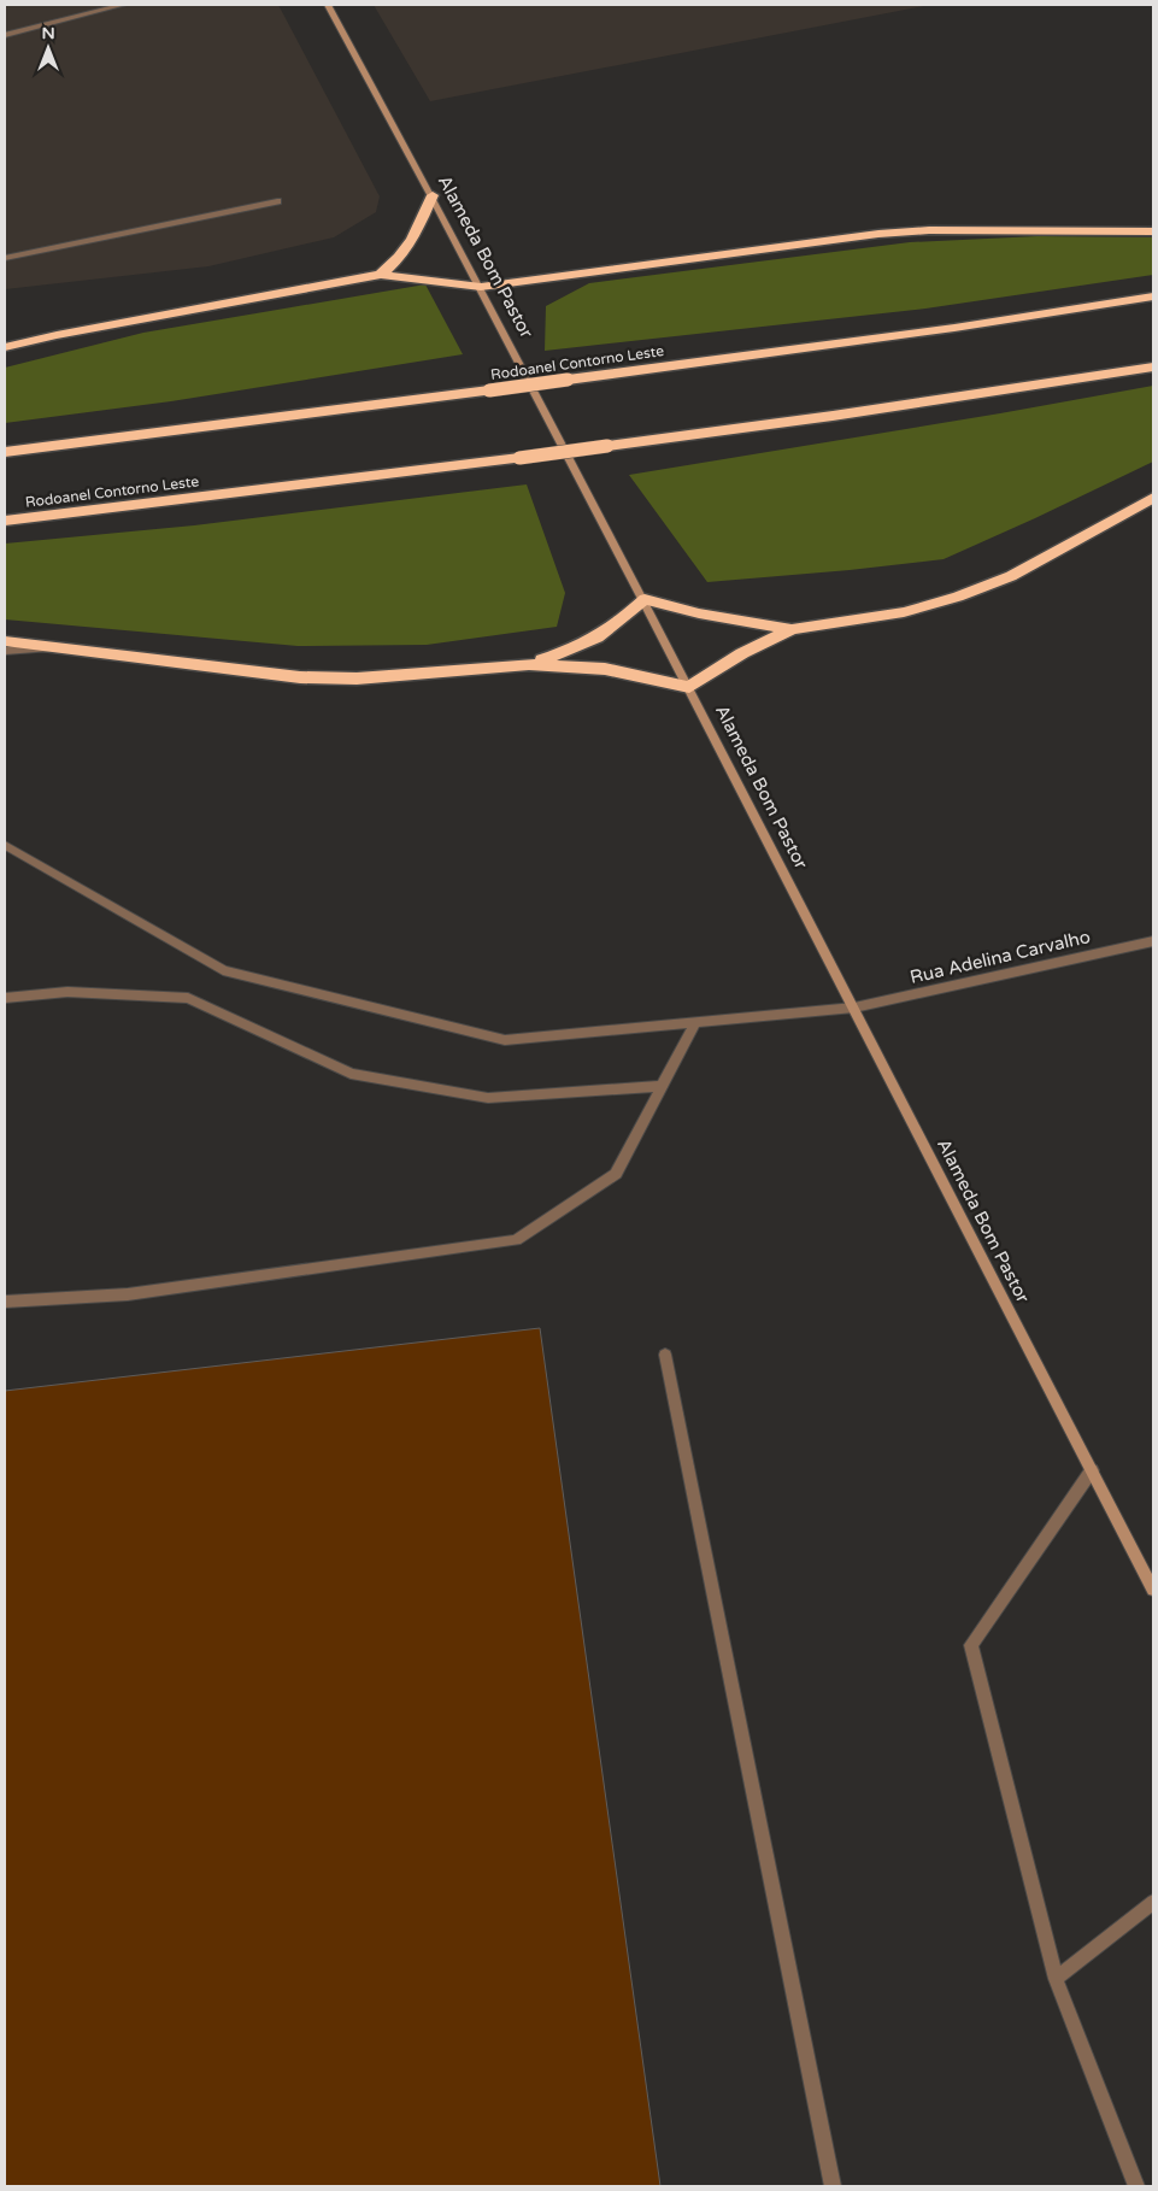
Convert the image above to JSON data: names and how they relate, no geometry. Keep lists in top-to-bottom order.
{
  "streets": {
    "highway": ["Rodoanel Contorno Leste"],
    "main road": ["Alameda Bom Pastor"],
    "street": ["Rua Adelina Carvalho"]
  },
  "crossings": [
    ["Alameda Bom Pastor", "Rua Adelina Carvalho"]
  ],
  "north": "top"
}
